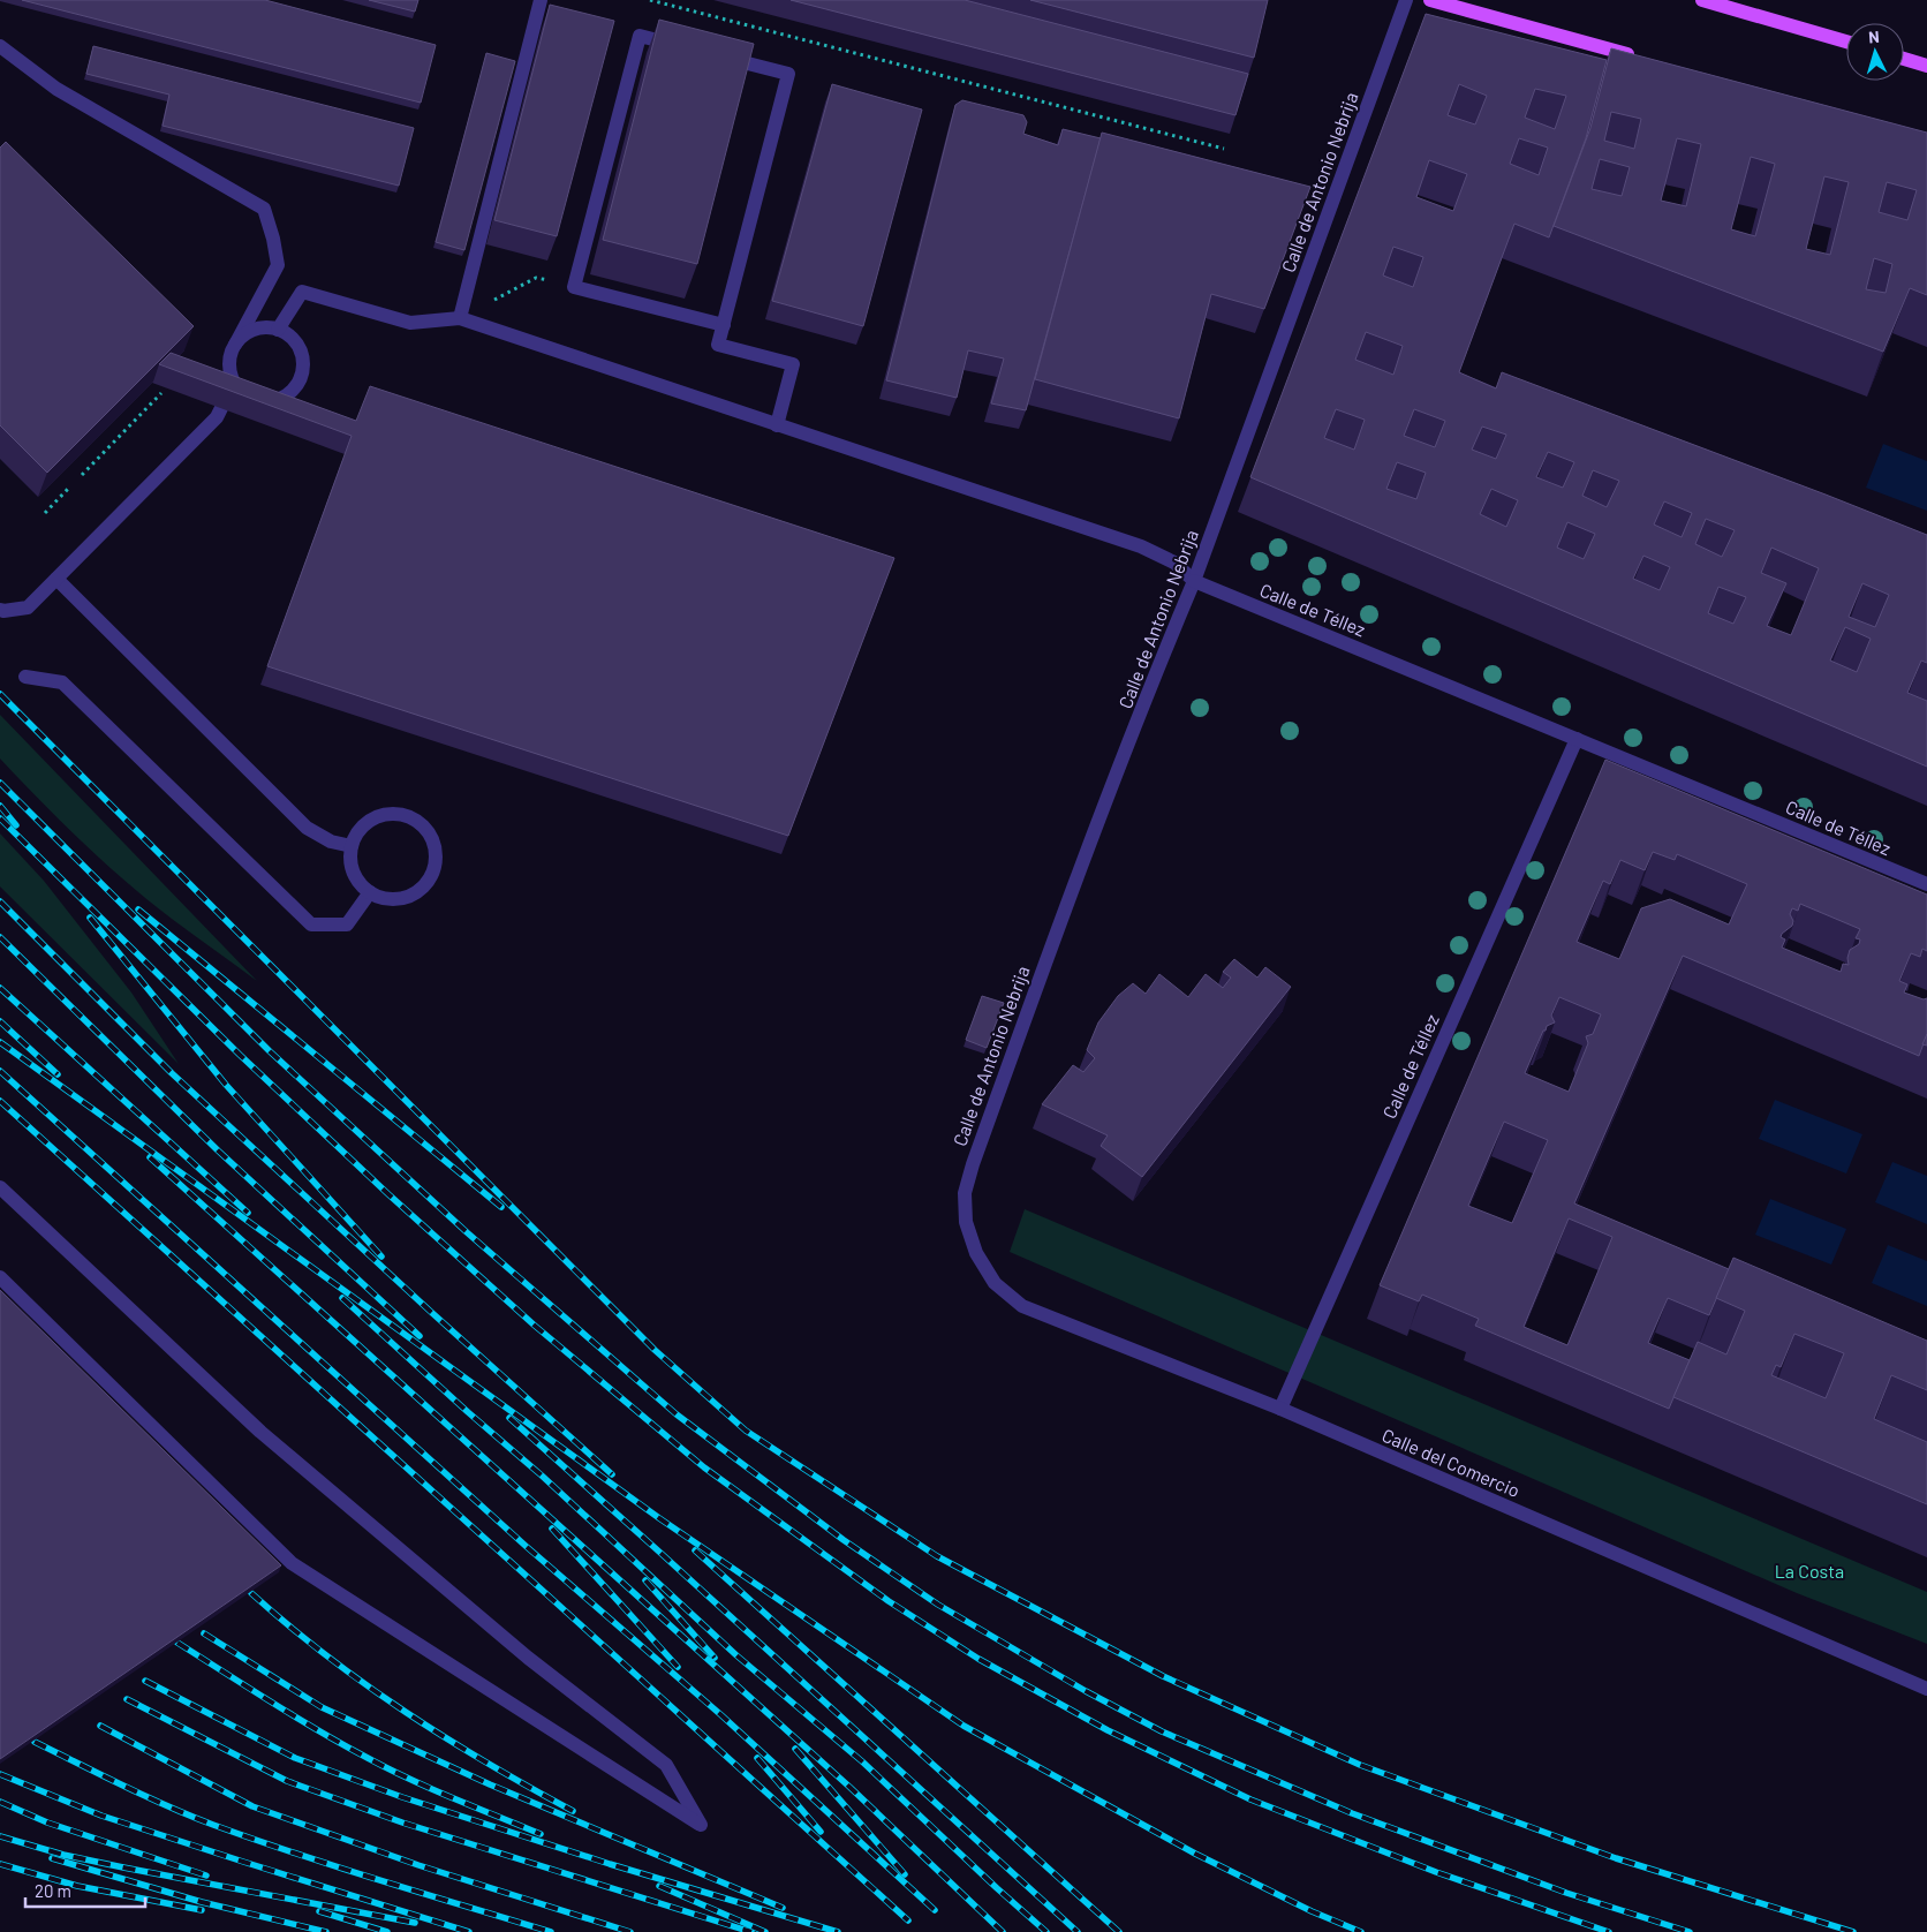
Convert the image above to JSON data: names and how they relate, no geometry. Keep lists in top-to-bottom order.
{
  "streets": {
    "street": ["Calle de Antonio Nebrija", "Calle de Téllez", "Calle del Comercio"]
  },
  "crossings": [
    ["Calle de Antonio Nebrija", "Calle de Téllez"],
    ["Calle de Antonio Nebrija", "Calle del Comercio"],
    ["Calle de Téllez", "Calle del Comercio"]
  ],
  "parks": ["La Costa"],
  "scale_bar": "20 m",
  "north": "top"
}
